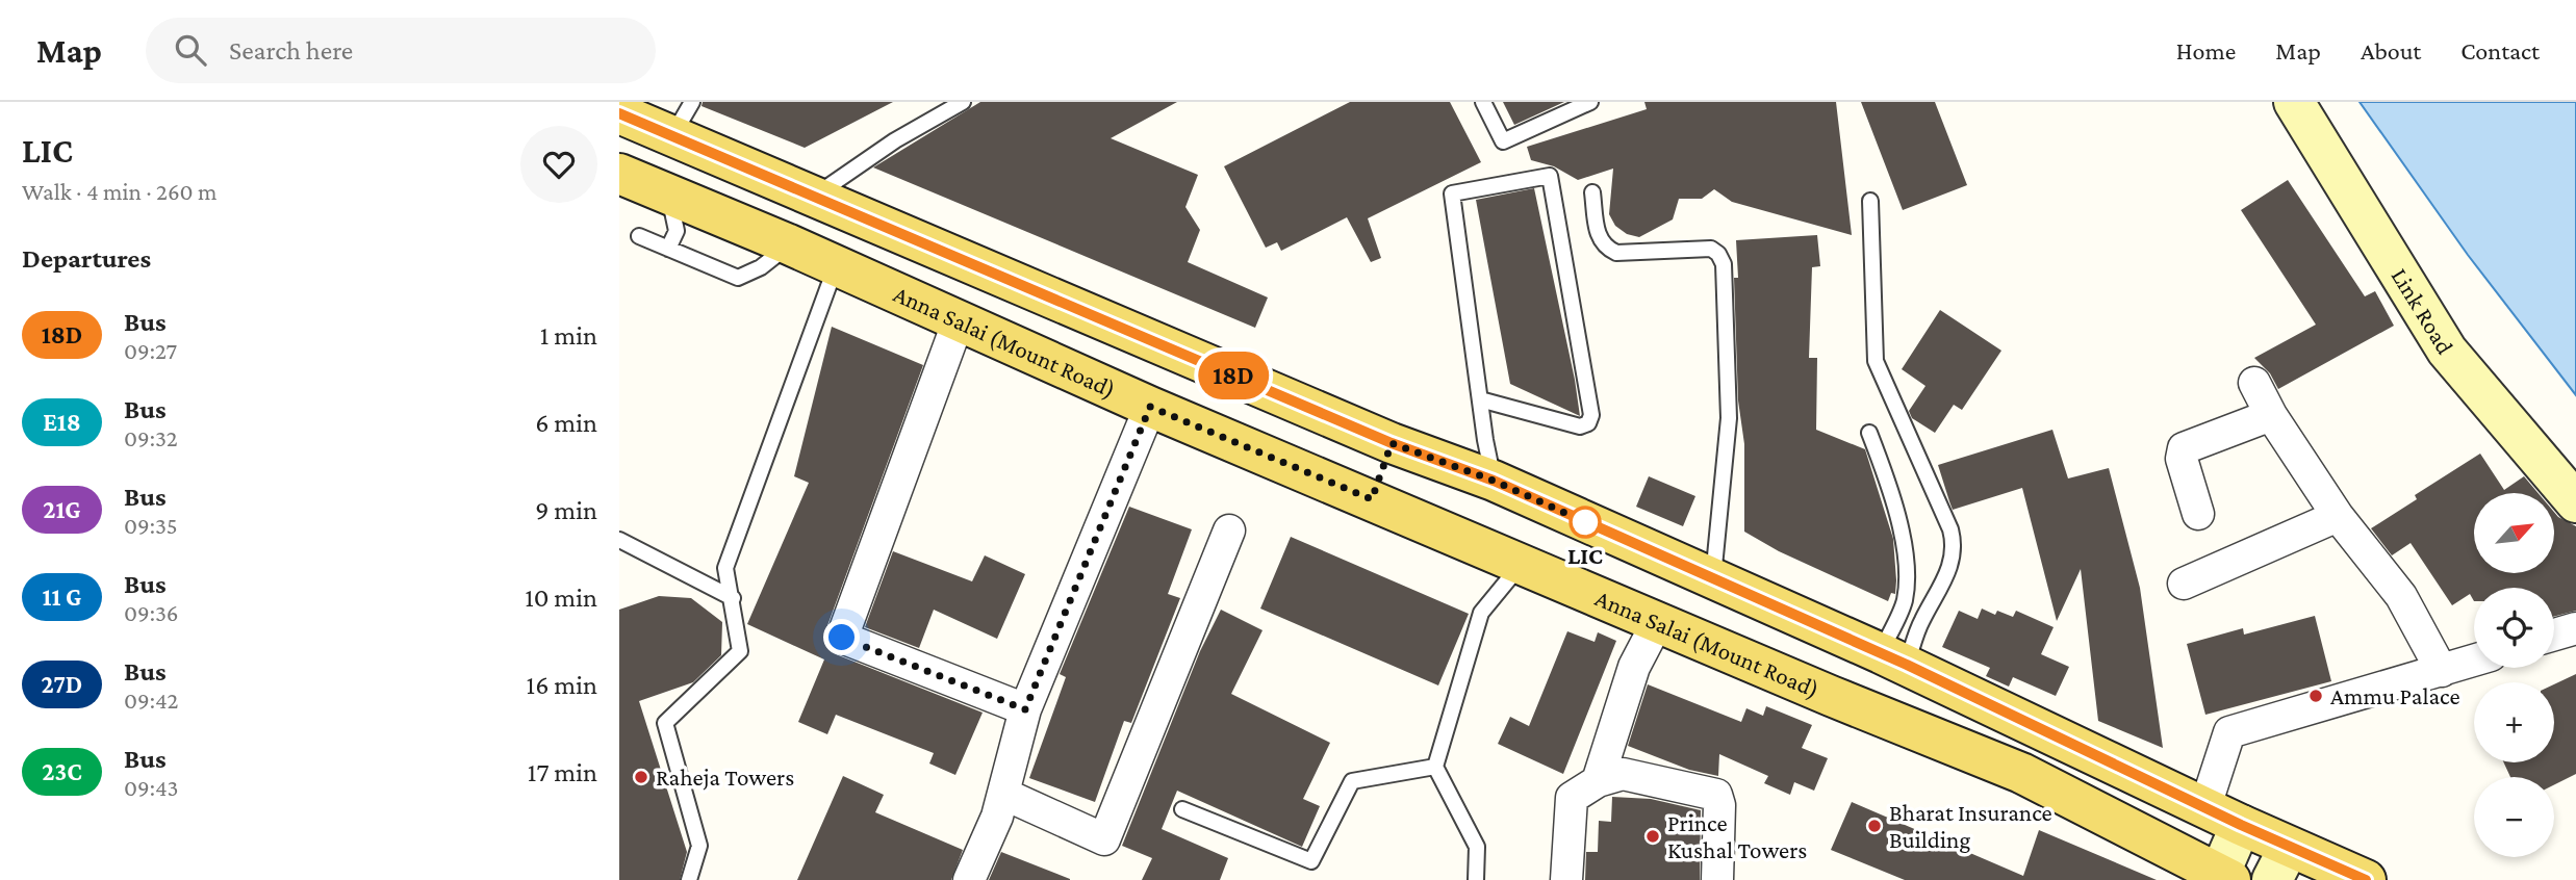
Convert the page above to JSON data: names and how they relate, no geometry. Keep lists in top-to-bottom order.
{
  "streets": {
    "main road": ["Anna Salai (Mount Road)"],
    "street": ["Link Road"]
  },
  "places": [
    "LIC",
    "Ammu Palace",
    "Raheja Towers",
    "Bharat Insurance Building",
    "Prince Kushal Towers"
  ],
  "lines": ["bus line 18D"],
  "north": "top right",
  "page": {
    "header": "Map",
    "search": "Search here",
    "nav": [
      "Home",
      "Map",
      "About",
      "Contact"
    ],
    "heading": [
      ["LIC", "Walk · 4 min · 260 m"],
      "Departures"
    ],
    "on_map": "18D",
    "list": [
      {
        "mark": "18D",
        "name": "Bus",
        "note": "09:27",
        "value": "1 min"
      },
      {
        "mark": "E18",
        "name": "Bus",
        "note": "09:32",
        "value": "6 min"
      },
      {
        "mark": "21G",
        "name": "Bus",
        "note": "09:35",
        "value": "9 min"
      },
      {
        "mark": "11 G",
        "name": "Bus",
        "note": "09:36",
        "value": "10 min"
      },
      {
        "mark": "27D",
        "name": "Bus",
        "note": "09:42",
        "value": "16 min"
      },
      {
        "mark": "23C",
        "name": "Bus",
        "note": "09:43",
        "value": "17 min"
      }
    ],
    "map_buttons": ["+", "−"]
  }
}
